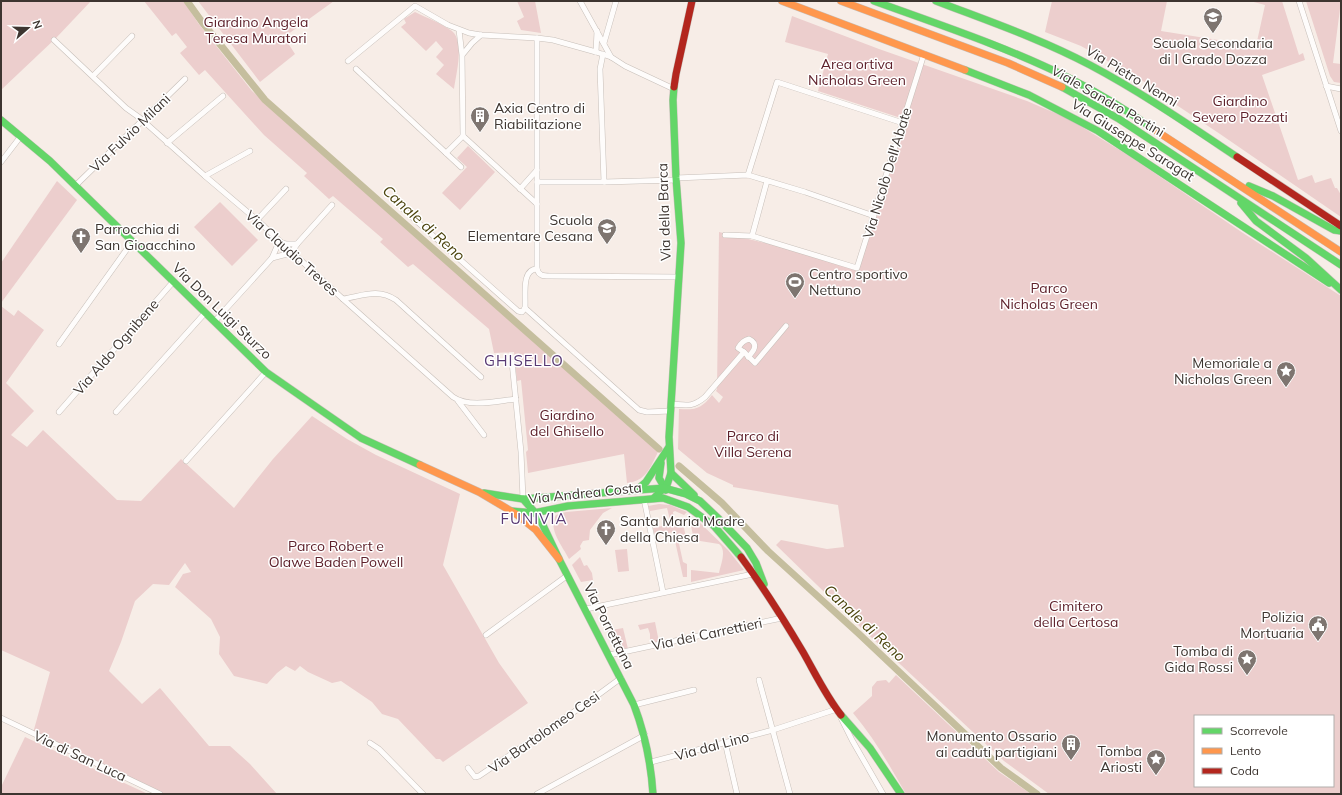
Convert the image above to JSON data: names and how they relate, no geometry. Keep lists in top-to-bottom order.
{
  "streets": {
    "main road": [
      "Via Pietro Nenni",
      "Viale Sandro Pertini",
      "Via Giuseppe Saragat",
      "Via della Barca",
      "Via Don Luigi Sturzo",
      "Via Andrea Costa",
      "Via Porrettana"
    ],
    "street": [
      "Via Fulvio Milani",
      "Via Nicolò Dell'Abate",
      "Via Claudio Treves",
      "Via Aldo Ognibene",
      "Via dei Carrettieri",
      "Via Bartolomeo Cesi",
      "Via dal Lino",
      "Via di San Luca"
    ]
  },
  "crossings": [
    ["Via Fulvio Milani", "Via Claudio Treves"],
    ["Via Fulvio Milani", "Via Don Luigi Sturzo"],
    ["Via Giuseppe Saragat", "Via Nicolò Dell'Abate"],
    ["Via della Barca", "Via Andrea Costa"],
    ["Via Don Luigi Sturzo", "Via Aldo Ognibene"],
    ["Via Don Luigi Sturzo", "Via Andrea Costa"],
    ["Via Don Luigi Sturzo", "Via Porrettana"],
    ["Via Andrea Costa", "Via Porrettana"],
    ["Via Andrea Costa", "Via dei Carrettieri"],
    ["Via Andrea Costa", "Via dal Lino"],
    ["Via Porrettana", "Via dei Carrettieri"],
    ["Via Porrettana", "Via Bartolomeo Cesi"],
    ["Via Porrettana", "Via dal Lino"]
  ],
  "districts": ["GHISELLO", "FUNIVIA"],
  "water": ["Canale di Reno"],
  "parks": [
    "Giardino Angela Teresa Muratori",
    "Area ortiva Nicholas Green",
    "Giardino Severo Pozzati",
    "Parco Nicholas Green",
    "Giardino del Ghisello",
    "Parco di Villa Serena",
    "Parco Robert e Olawe Baden Powell",
    "Cimitero della Certosa"
  ],
  "places": {
    "school or university": ["Scuola Secondaria di I Grado Dozza", "Scuola Elementare Cesana"],
    "building": ["Axia Centro di Riabilitazione", "Monumento Ossario ai caduti partigiani"],
    "church": ["Parrocchia di San Gioacchino", "Santa Maria Madre della Chiesa"],
    "sports": ["Centro sportivo Nettuno"],
    "place": ["Memoriale a Nicholas Green", "Tomba di Gida Rossi", "Tomba Ariosti"],
    "public building": ["Polizia Mortuaria"]
  },
  "legend": ["Scorrevole", "Lento", "Coda"],
  "north": "right"
}
